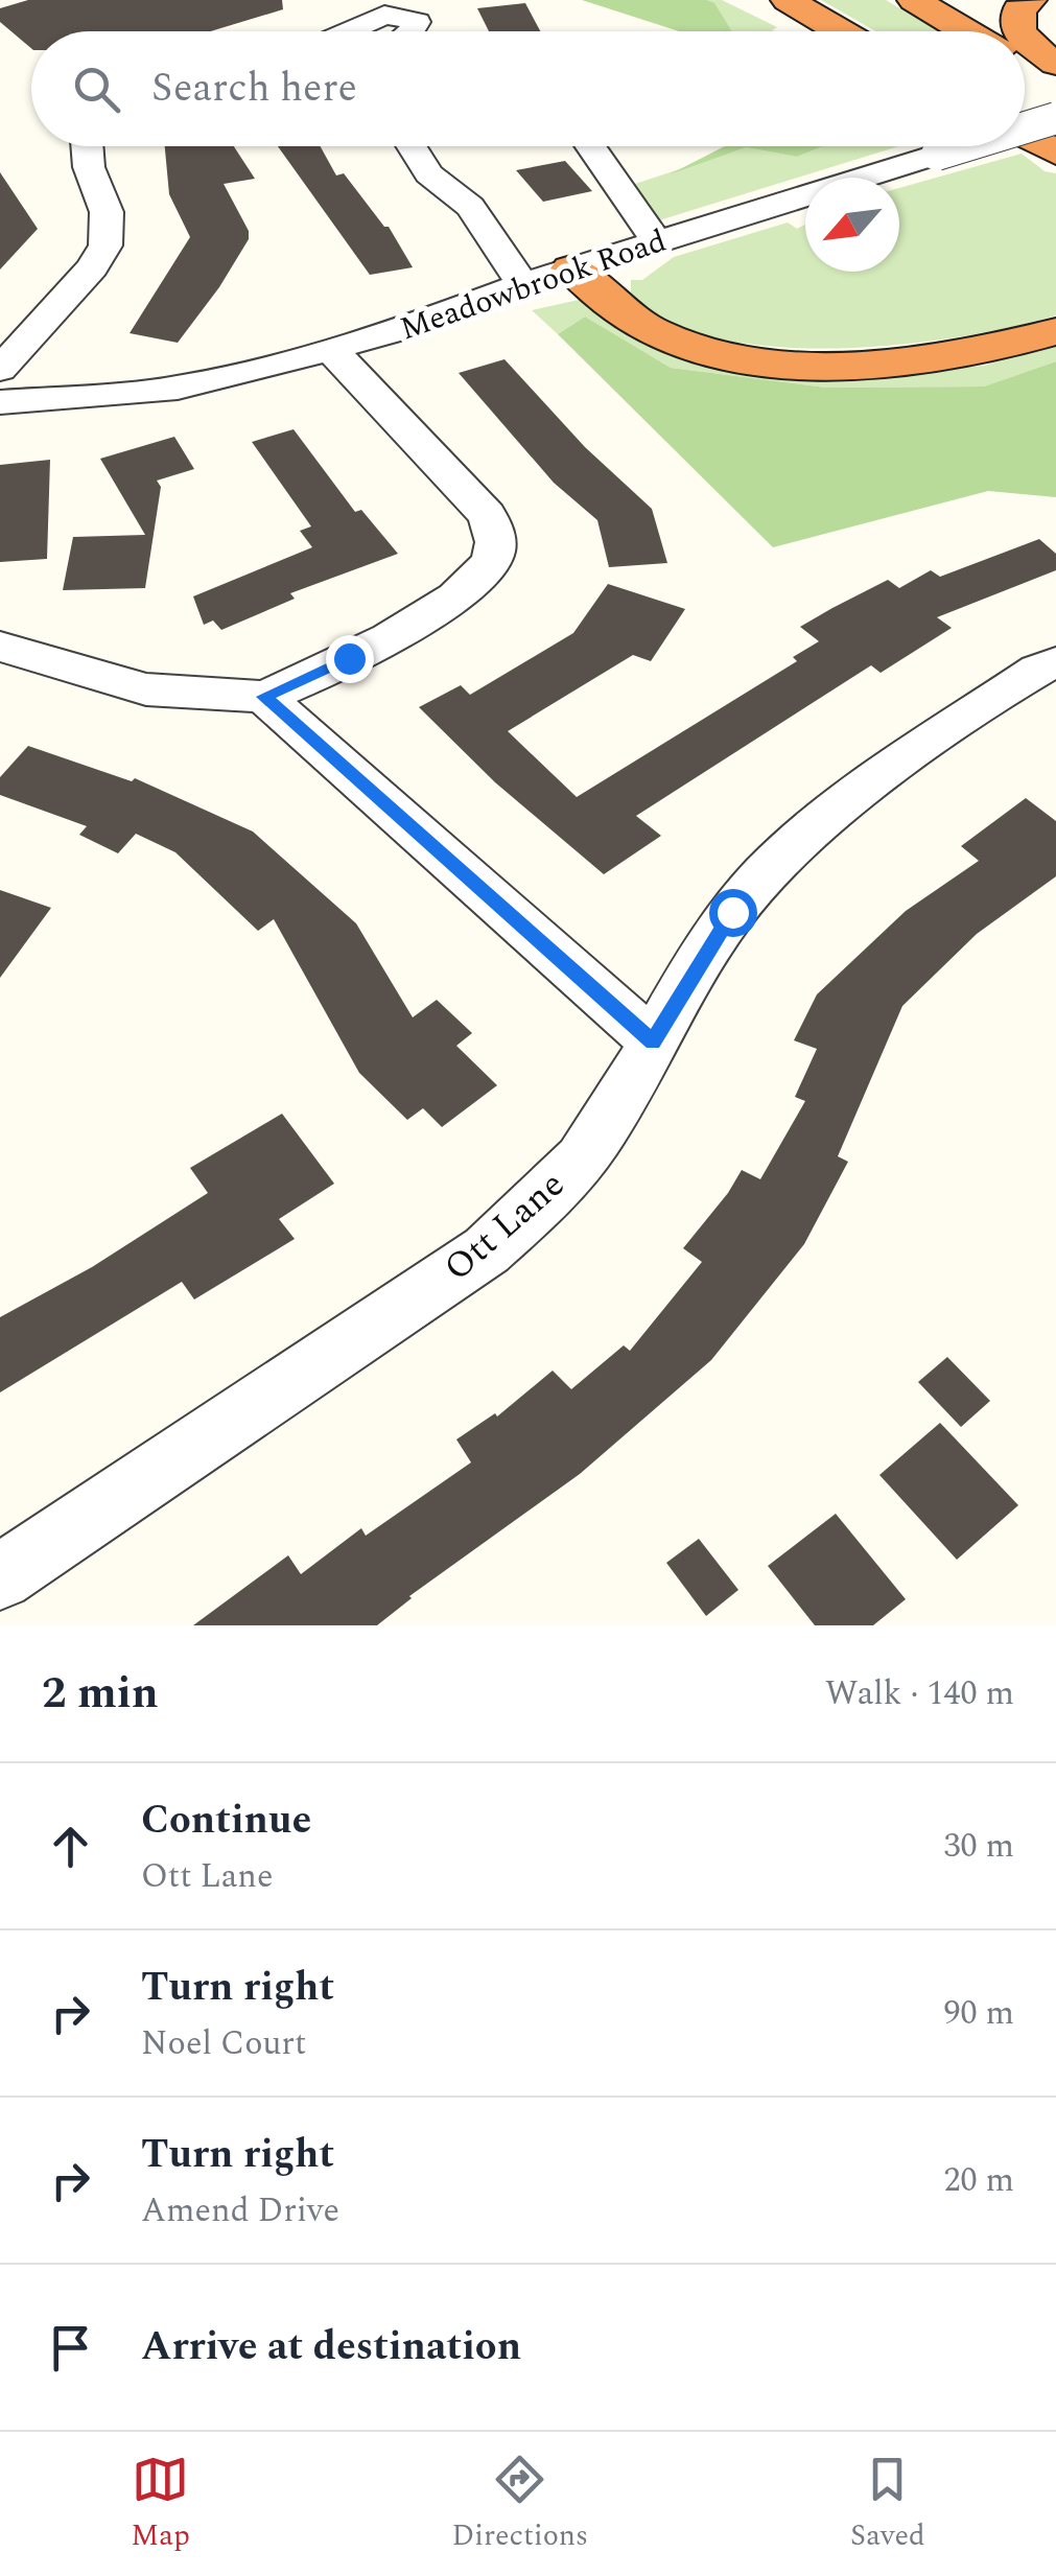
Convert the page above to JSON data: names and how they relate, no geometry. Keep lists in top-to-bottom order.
{
  "streets": {
    "street": ["Meadowbrook Road", "Ott Lane"]
  },
  "north": "bottom left",
  "page": {
    "search": "Search here",
    "heading": ["2 min", "Walk · 140 m"],
    "list": [
      ["Continue", "Ott Lane", "30 m"],
      ["Turn right", "Noel Court", "90 m"],
      ["Turn right", "Amend Drive", "20 m"],
      "Arrive at destination"
    ],
    "nav": ["Map", "Directions", "Saved"]
  }
}
